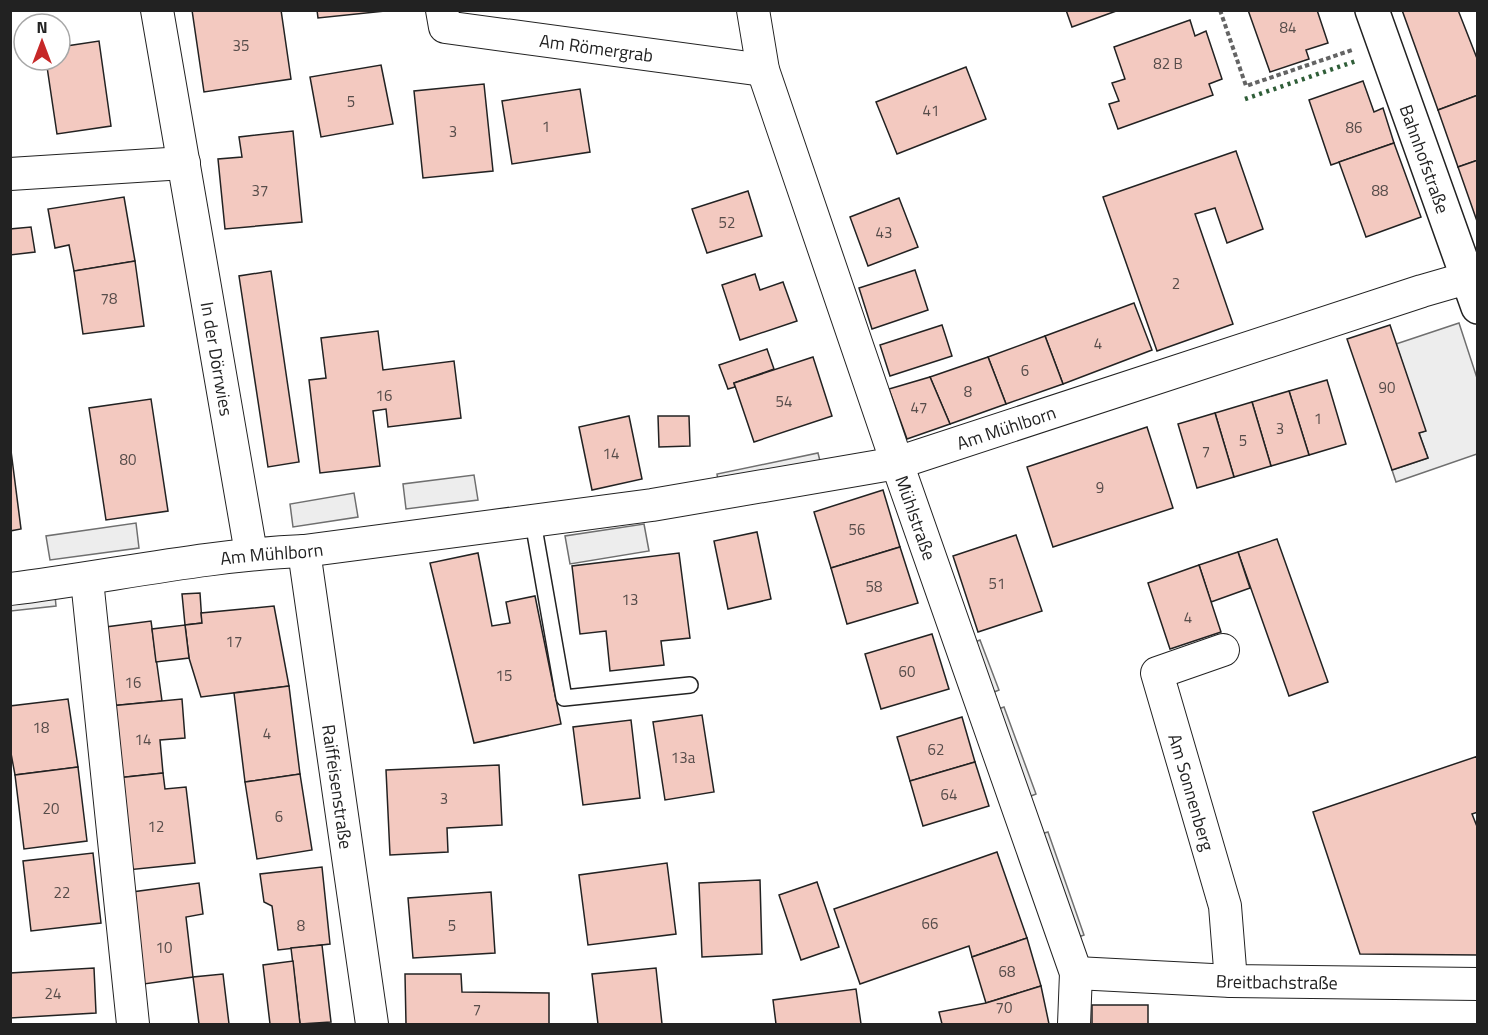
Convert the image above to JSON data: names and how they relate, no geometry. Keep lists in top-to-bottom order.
{
  "streets": {
    "street": [
      "Am Römergrab",
      "Bahnhofstraße",
      "In der Dörrwies",
      "Am Mühlborn",
      "Mühlstraße",
      "Raiffeisenstraße",
      "Am Sonnenberg",
      "Breitbachstraße"
    ]
  },
  "crossings": [
    ["Am Römergrab", "Mühlstraße"],
    ["Bahnhofstraße", "Am Mühlborn"],
    ["In der Dörrwies", "Am Mühlborn"],
    ["Am Mühlborn", "Mühlstraße"],
    ["Am Mühlborn", "Raiffeisenstraße"],
    ["Mühlstraße", "Breitbachstraße"],
    ["Am Sonnenberg", "Breitbachstraße"]
  ],
  "house_numbers": [
    "84",
    "35",
    "82 B",
    "5",
    "41",
    "1",
    "86",
    "3",
    "37",
    "88",
    "52",
    "43",
    "2",
    "78",
    "4",
    "6",
    "90",
    "8",
    "16",
    "54",
    "47",
    "1",
    "3",
    "5",
    "7",
    "14",
    "80",
    "9",
    "56",
    "51",
    "58",
    "13",
    "4",
    "17",
    "60",
    "15",
    "16",
    "18",
    "4",
    "14",
    "62",
    "13a",
    "64",
    "3",
    "20",
    "6",
    "12",
    "22",
    "66",
    "8",
    "5",
    "10",
    "68",
    "24",
    "70",
    "7"
  ],
  "north": "top"
}
